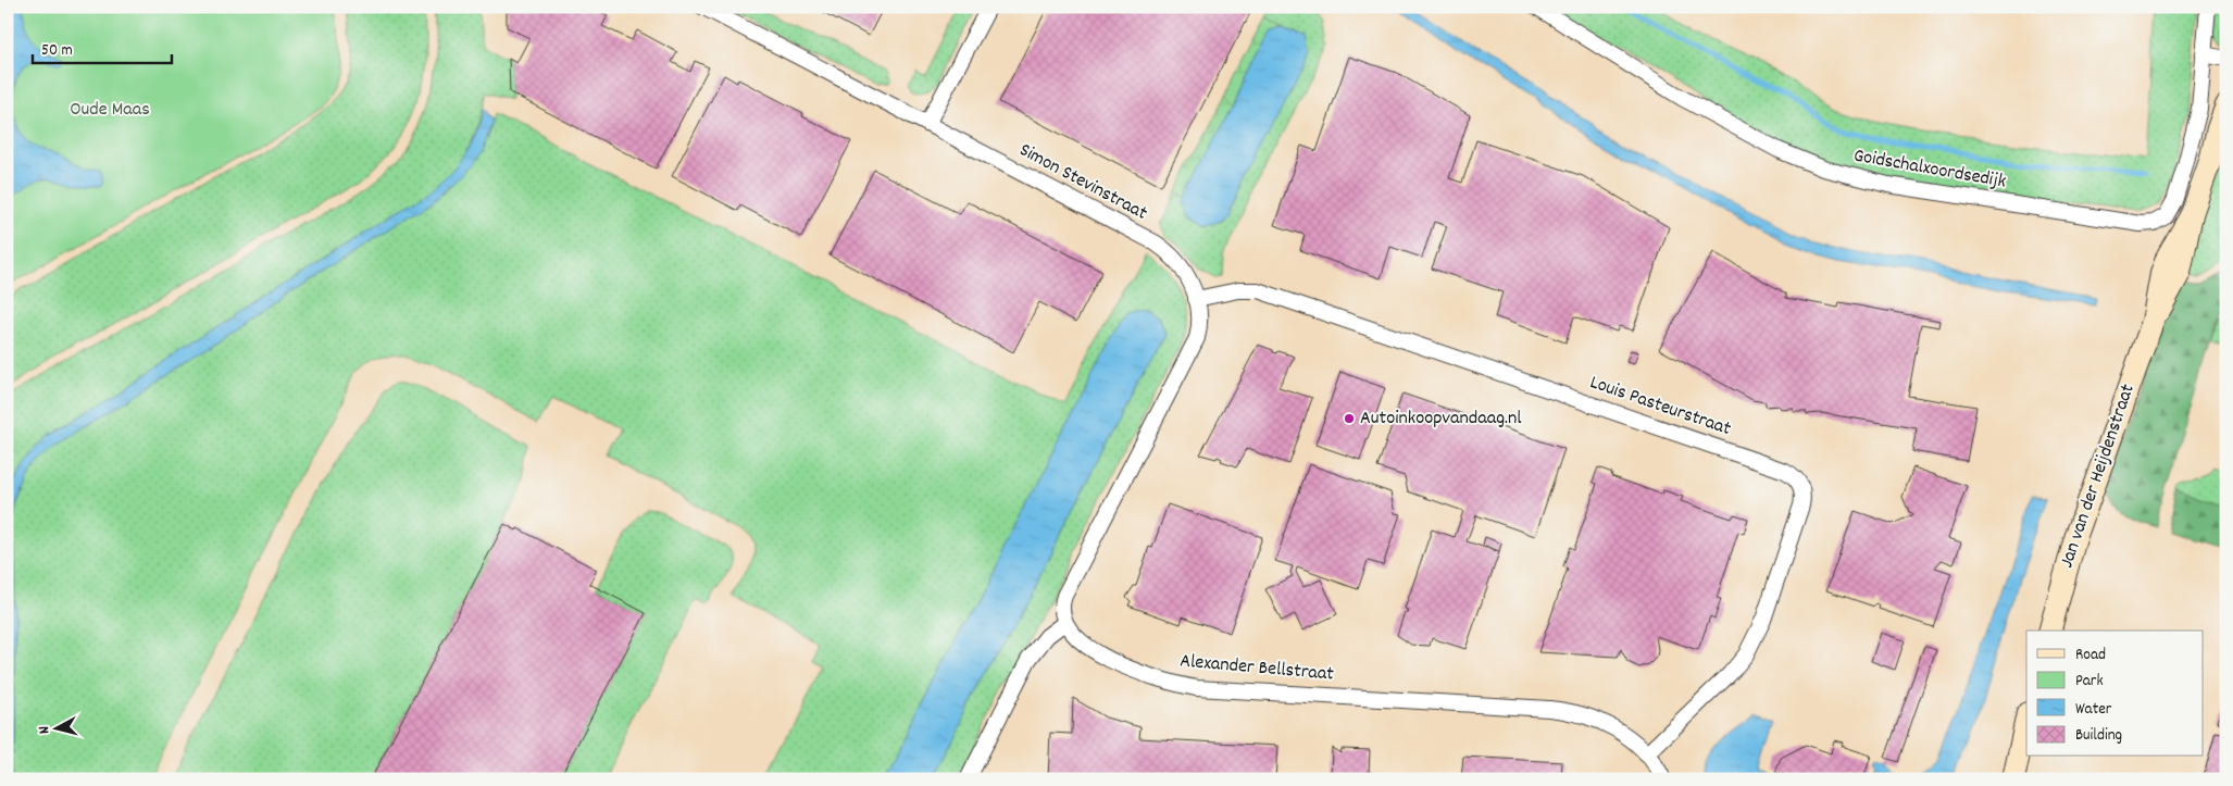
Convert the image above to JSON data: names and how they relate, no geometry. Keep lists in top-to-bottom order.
{
  "streets": {
    "street": [
      "Goidschalxoordsedijk",
      "Simon Stevinstraat",
      "Louis Pasteurstraat",
      "Jan van der Heijdenstraat",
      "Alexander Bellstraat"
    ]
  },
  "crossings": [
    ["Simon Stevinstraat", "Louis Pasteurstraat"],
    ["Louis Pasteurstraat", "Alexander Bellstraat"]
  ],
  "parks": ["Oude Maas"],
  "places": ["Autoinkoopvandaag.nl"],
  "legend": [
    "Road",
    "Park",
    "Water",
    "Building"
  ],
  "scale_bar": "50 m",
  "north": "left"
}
